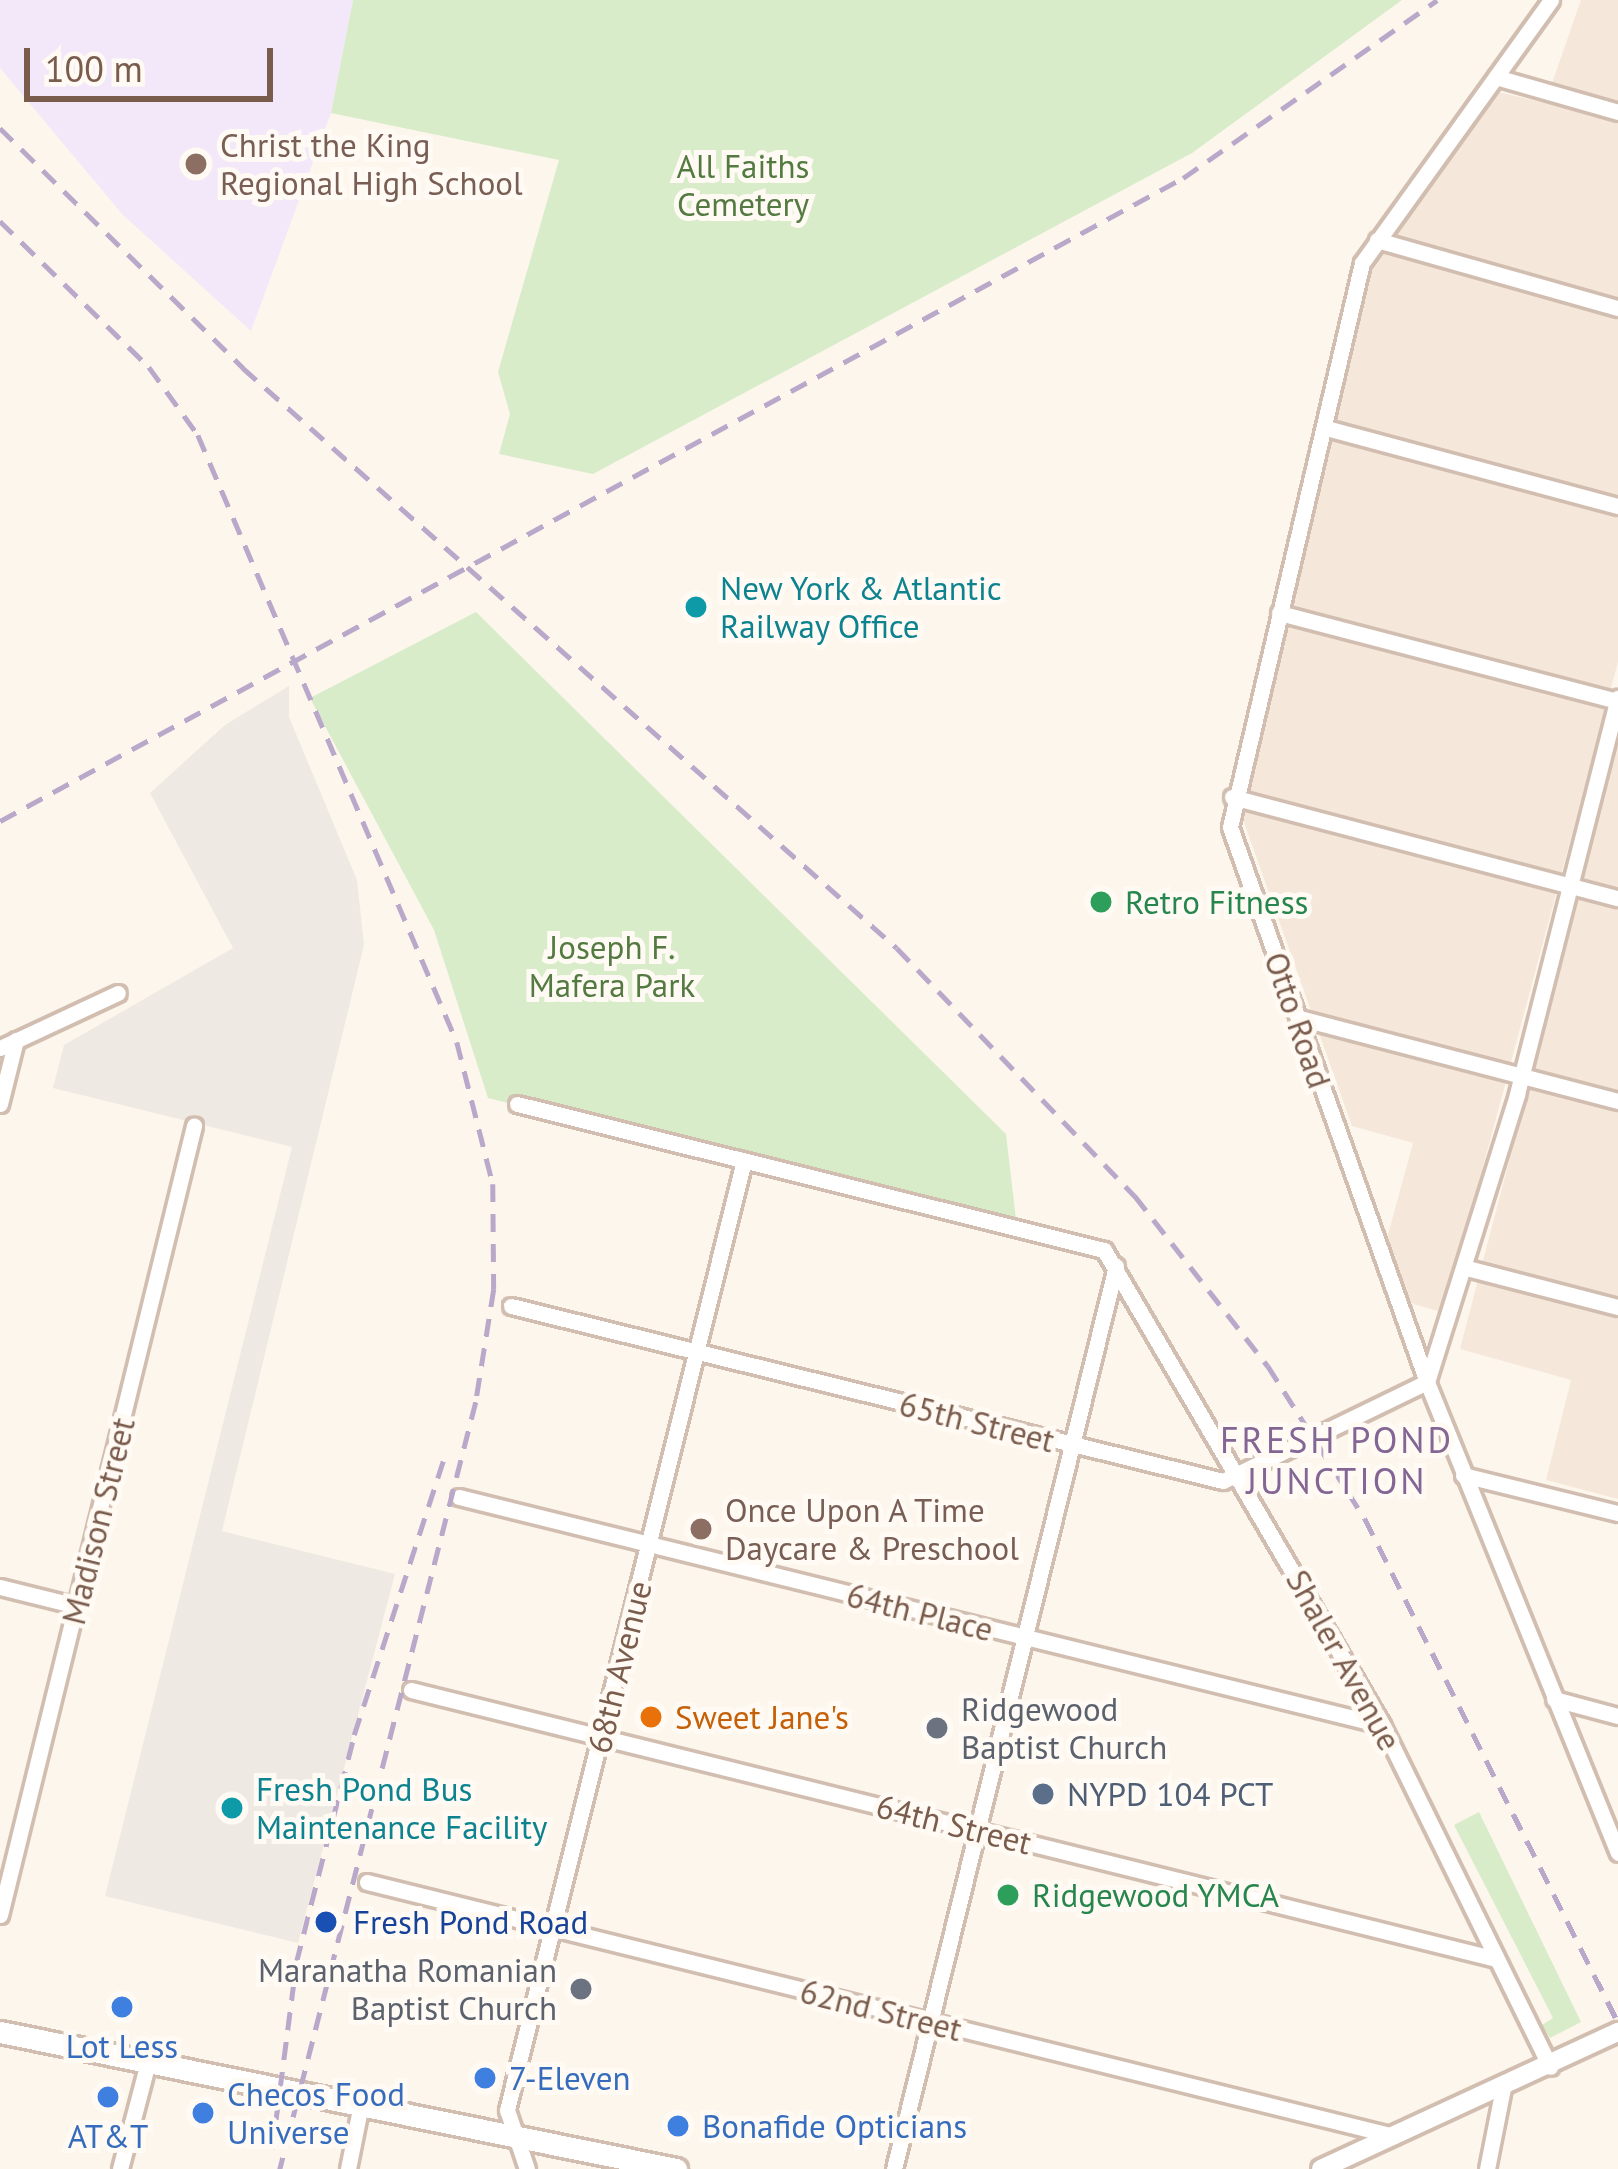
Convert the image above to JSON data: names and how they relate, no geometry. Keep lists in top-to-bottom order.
{
  "streets": {
    "street": [
      "Otto Road",
      "65th Street",
      "Madison Street",
      "64th Place",
      "Shaler Avenue",
      "68th Avenue",
      "64th Street",
      "62nd Street"
    ]
  },
  "crossings": [
    ["65th Street", "Shaler Avenue"],
    ["65th Street", "68th Avenue"],
    ["64th Place", "Shaler Avenue"],
    ["64th Place", "68th Avenue"],
    ["Shaler Avenue", "64th Street"],
    ["68th Avenue", "64th Street"],
    ["68th Avenue", "62nd Street"]
  ],
  "districts": ["FRESH POND JUNCTION"],
  "parks": ["All Faiths Cemetery", "Joseph F. Mafera Park"],
  "places": [
    "Christ the King Regional High School",
    "New York & Atlantic Railway Office",
    "Retro Fitness",
    "Once Upon A Time Daycare & Preschool",
    "Sweet Jane's",
    "Ridgewood Baptist Church",
    "NYPD 104 PCT",
    "Fresh Pond Bus Maintenance Facility",
    "Ridgewood YMCA",
    "Fresh Pond Road",
    "Maranatha Romanian Baptist Church",
    "Lot Less",
    "7-Eleven",
    "AT&T",
    "Checos Food Universe",
    "Bonafide Opticians"
  ],
  "scale_bar": "100 m"
}
